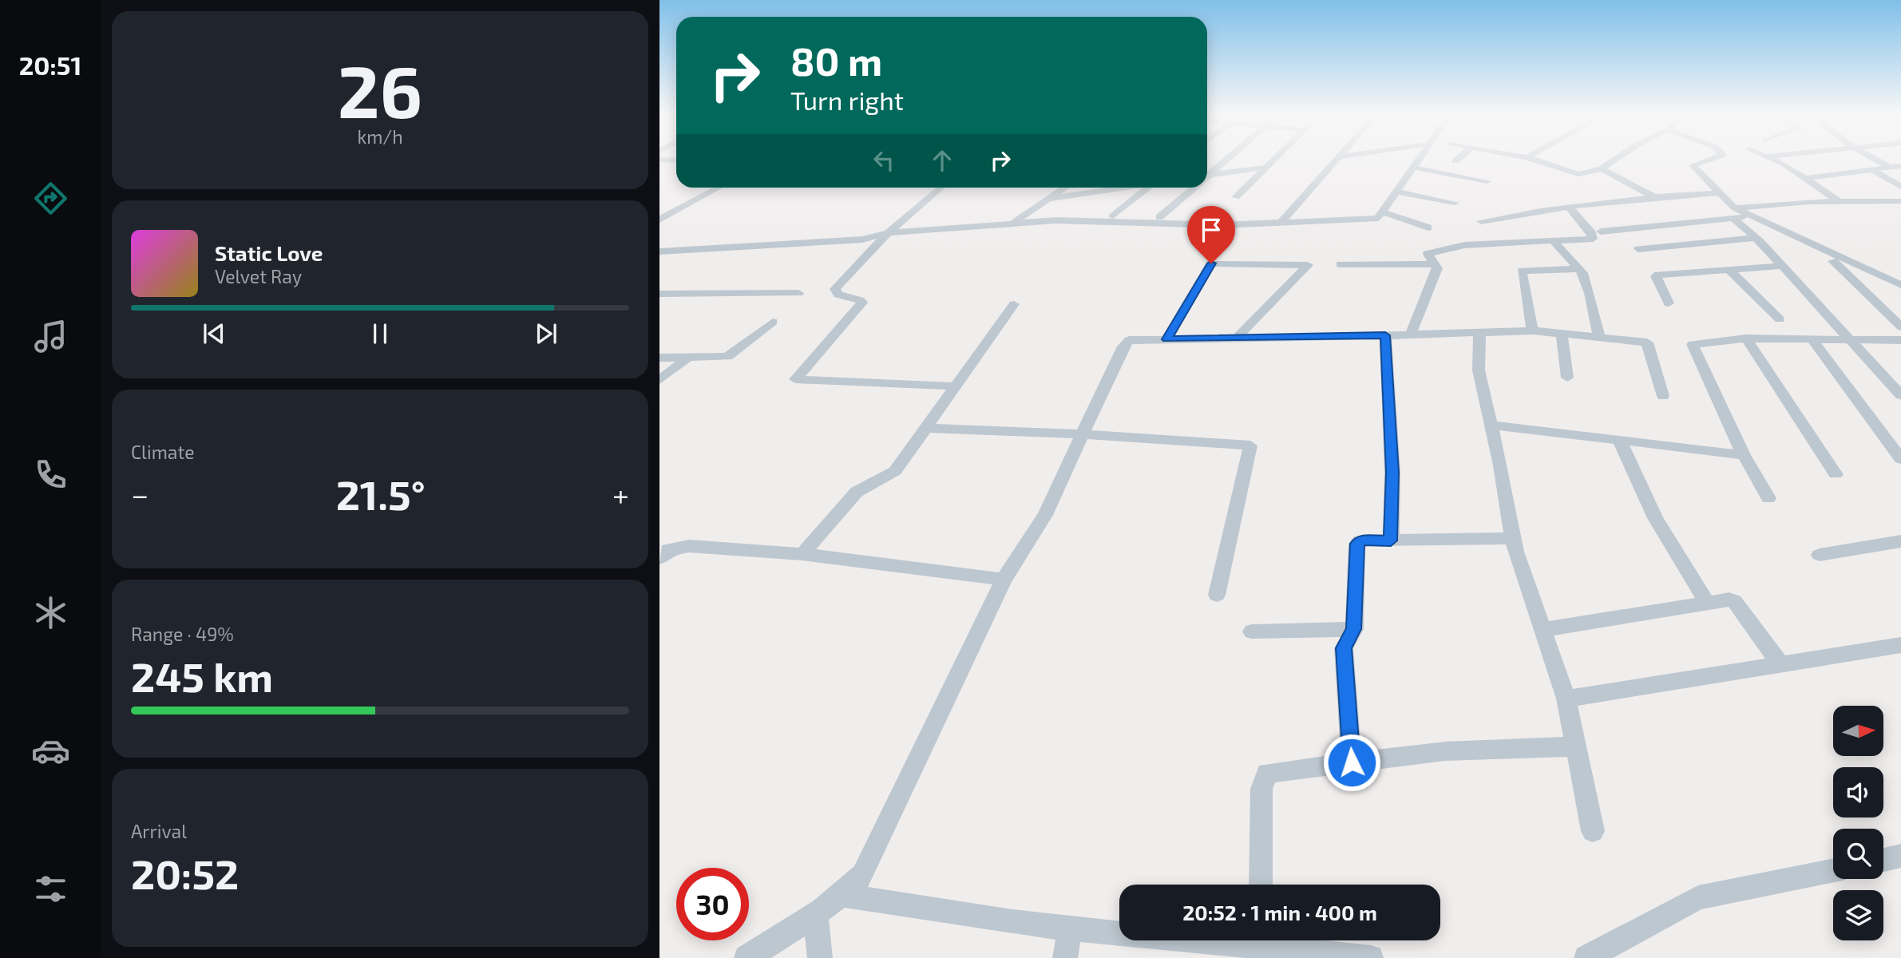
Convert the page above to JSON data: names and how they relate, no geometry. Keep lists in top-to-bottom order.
{
  "north": "right",
  "page": {
    "tabs": "20:51",
    "tile": [
      ["26", "km/h"],
      "Climate",
      ["Range · 49%", "245 km"],
      ["Arrival", "20:52"]
    ],
    "turn": ["80 m", "Turn right"],
    "song": ["Static Love", "Velvet Ray"],
    "heat": ["−", "21.5°", "+"],
    "limit": "30",
    "trip": "20:52 · 1 min · 400 m"
  }
}
